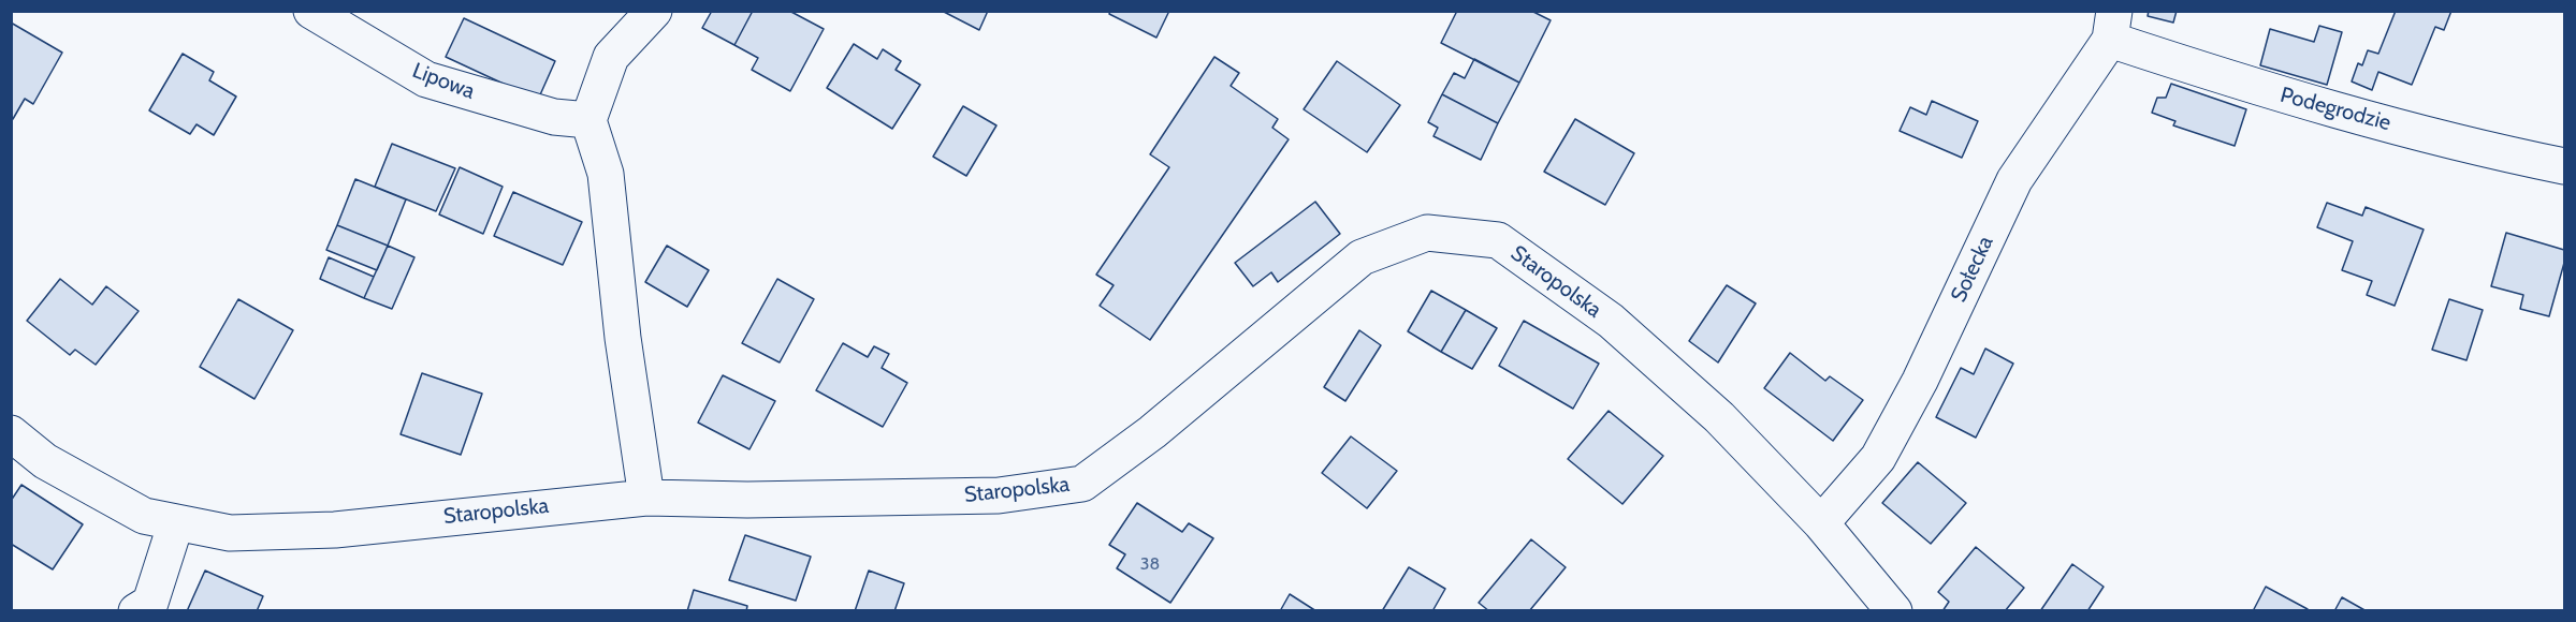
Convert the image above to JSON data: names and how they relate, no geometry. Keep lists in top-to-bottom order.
{
  "streets": {
    "street": [
      "Lipowa",
      "Podegrodzie",
      "Sołecka",
      "Staropolska"
    ]
  },
  "crossings": [
    ["Podegrodzie", "Sołecka"],
    ["Sołecka", "Staropolska"]
  ],
  "house_numbers": ["38"]
}
